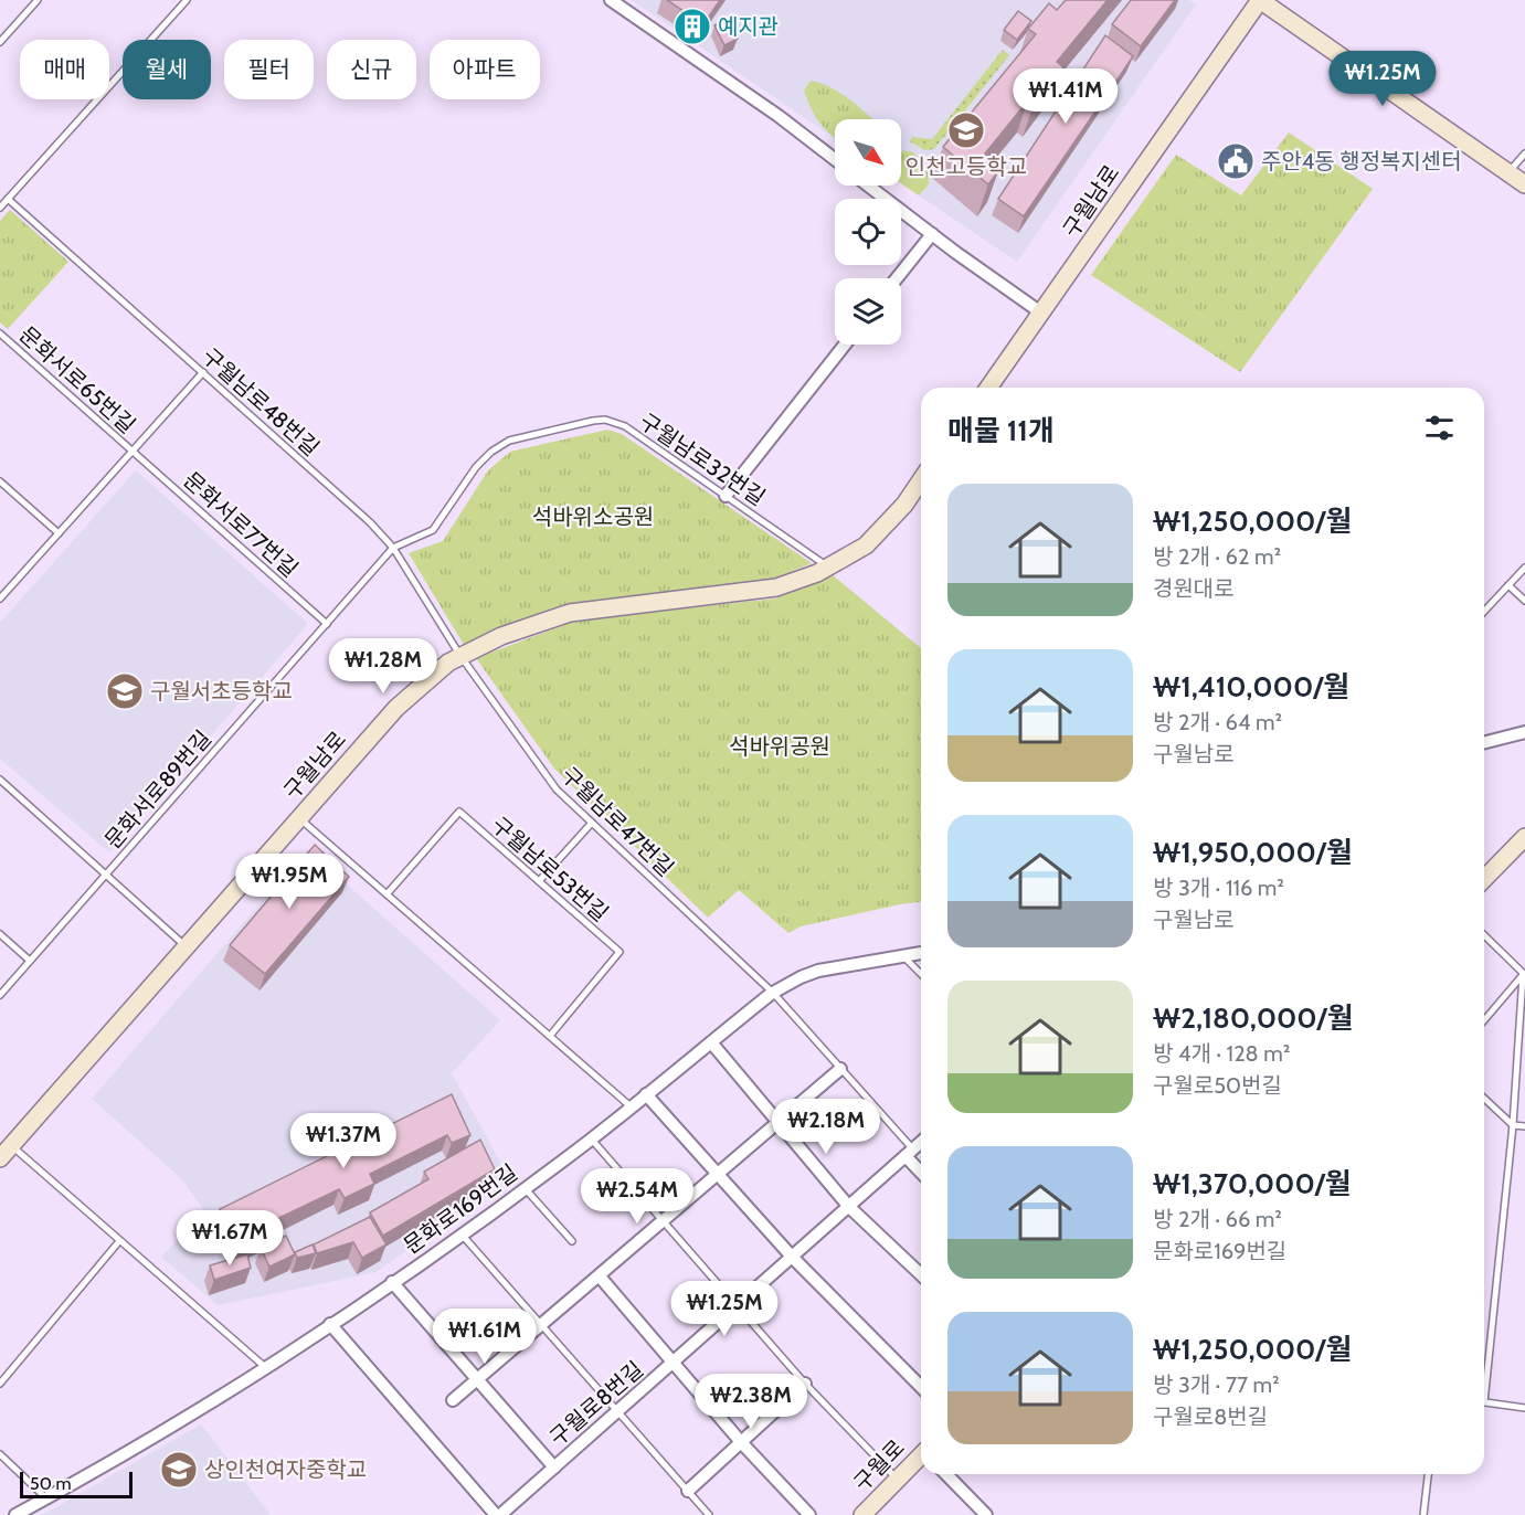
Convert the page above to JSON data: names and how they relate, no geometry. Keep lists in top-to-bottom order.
{
  "streets": {
    "street": [
      "구월남로",
      "문화로169번길",
      "구월로8번길",
      "구월로"
    ],
    "lane": [
      "문화서로65번길",
      "구월남로48번길",
      "구월남로32번길",
      "문화서로77번길",
      "문화서로89번길",
      "구월남로47번길",
      "구월남로53번길"
    ]
  },
  "crossings": [
    ["구월남로", "구월남로48번길"],
    ["구월남로", "구월남로32번길"],
    ["구월남로", "구월남로47번길"],
    ["문화서로65번길", "문화서로77번길"],
    ["구월남로48번길", "구월남로32번길"],
    ["구월남로48번길", "문화서로89번길"],
    ["구월남로48번길", "구월남로47번길"],
    ["구월남로32번길", "문화서로89번길"],
    ["문화서로77번길", "문화서로89번길"],
    ["구월남로47번길", "문화로169번길"],
    ["구월남로47번길", "구월로8번길"]
  ],
  "parks": ["석바위소공원", "석바위공원"],
  "places": {
    "building": ["예지관"],
    "school or university": ["인천고등학교", "구월서초등학교", "상인천여자중학교"],
    "public building": ["주안4동 행정복지센터"]
  },
  "scale_bar": "50 m",
  "north": "bottom right",
  "page": {
    "chip": [
      "매매",
      "월세",
      "필터",
      "신규",
      "아파트"
    ],
    "price": [
      "₩1.25M",
      "₩1.41M",
      "₩1.28M",
      "₩1.95M",
      "₩2.18M",
      "₩1.37M",
      "₩2.54M",
      "₩1.67M",
      "₩1.25M",
      "₩1.61M",
      "₩2.38M"
    ],
    "heading": "매물 11개",
    "list": [
      {
        "name": "₩1,250,000/월",
        "note": "방 2개 · 62 m² · 경원대로"
      },
      {
        "name": "₩1,410,000/월",
        "note": "방 2개 · 64 m² · 구월남로"
      },
      {
        "name": "₩1,950,000/월",
        "note": "방 3개 · 116 m² · 구월남로"
      },
      {
        "name": "₩2,180,000/월",
        "note": "방 4개 · 128 m² · 구월로50번길"
      },
      {
        "name": "₩1,370,000/월",
        "note": "방 2개 · 66 m² · 문화로169번길"
      },
      {
        "name": "₩1,250,000/월",
        "note": "방 3개 · 77 m² · 구월로8번길"
      }
    ],
    "scale": "50 m"
  }
}
